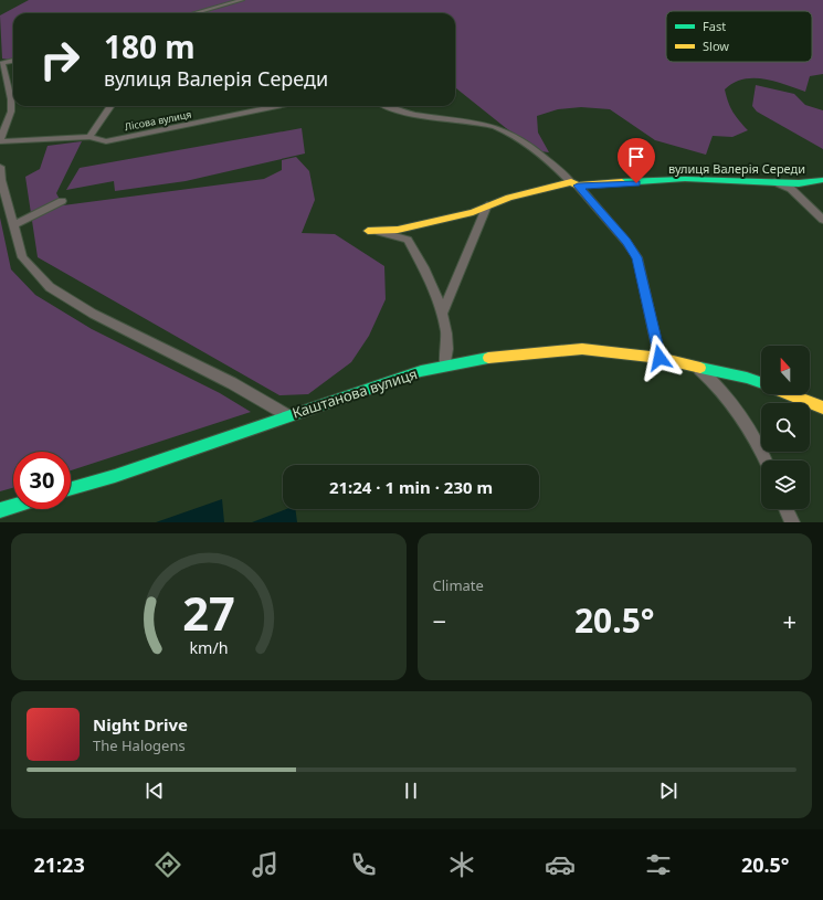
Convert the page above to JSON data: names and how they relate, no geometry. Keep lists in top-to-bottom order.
{
  "streets": {
    "street": ["Лісова вулиця", "вулиця Валерія Середи", "Каштанова вулиця"]
  },
  "legend": ["Fast", "Slow"],
  "north": "top",
  "page": {
    "turn": ["180 m", "вулиця Валерія Середи"],
    "limit": "30",
    "trip": "21:24 · 1 min · 230 m",
    "tile": "Climate",
    "heat": ["−", "20.5°", "+"],
    "song": ["Night Drive", "The Halogens"],
    "tabs": ["21:23", "20.5°"],
    "gauge": ["27", "km/h"]
  }
}
